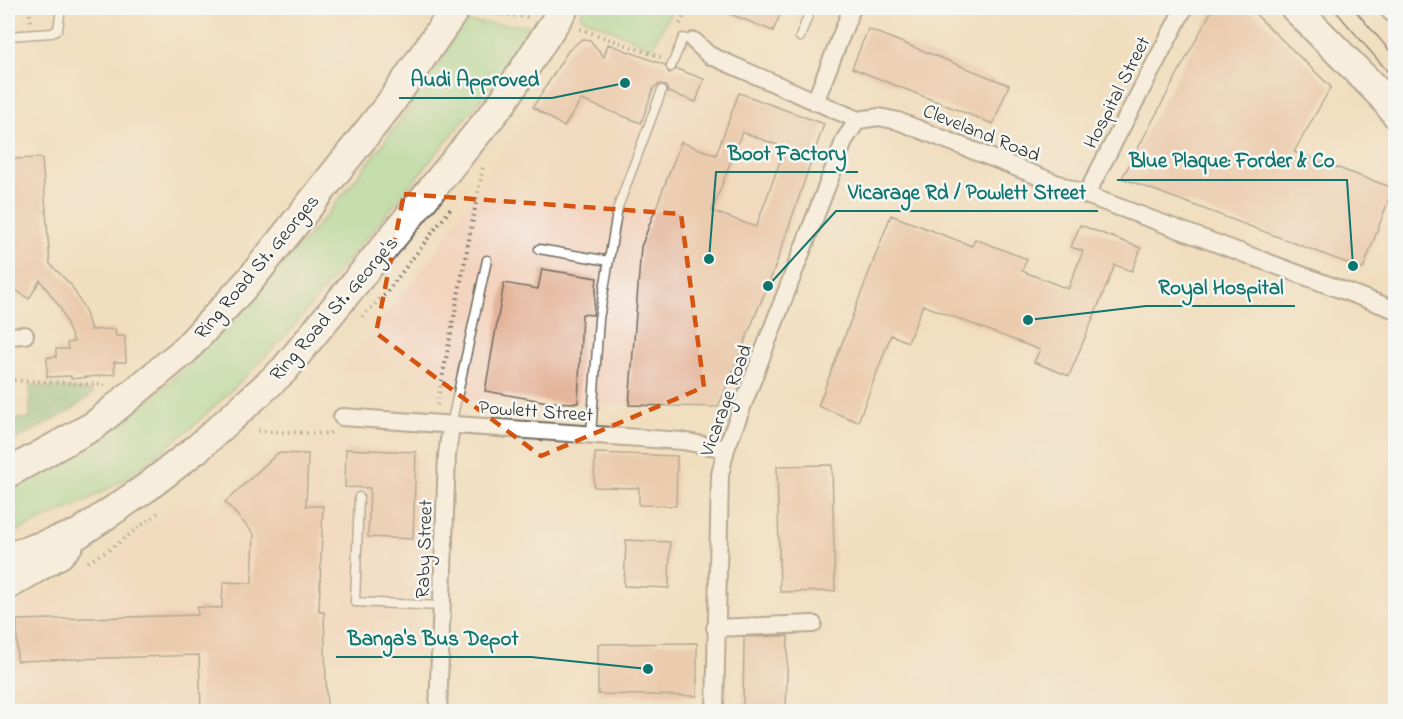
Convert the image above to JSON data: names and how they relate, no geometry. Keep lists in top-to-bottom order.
{
  "streets": {
    "highway": ["Ring Road St. Georges", "Ring Road St. George's"],
    "street": [
      "Hospital Street",
      "Cleveland Road",
      "Vicarage Road",
      "Powlett Street",
      "Raby Street"
    ]
  },
  "crossings": [
    ["Hospital Street", "Cleveland Road"],
    ["Cleveland Road", "Vicarage Road"],
    ["Vicarage Road", "Powlett Street"],
    ["Powlett Street", "Raby Street"]
  ],
  "places": [
    "Audi Approved",
    "Boot Factory",
    "Blue Plaque: Forder & Co",
    "Vicarage Rd / Powlett Street",
    "Royal Hospital",
    "Banga's Bus Depot"
  ]
}
